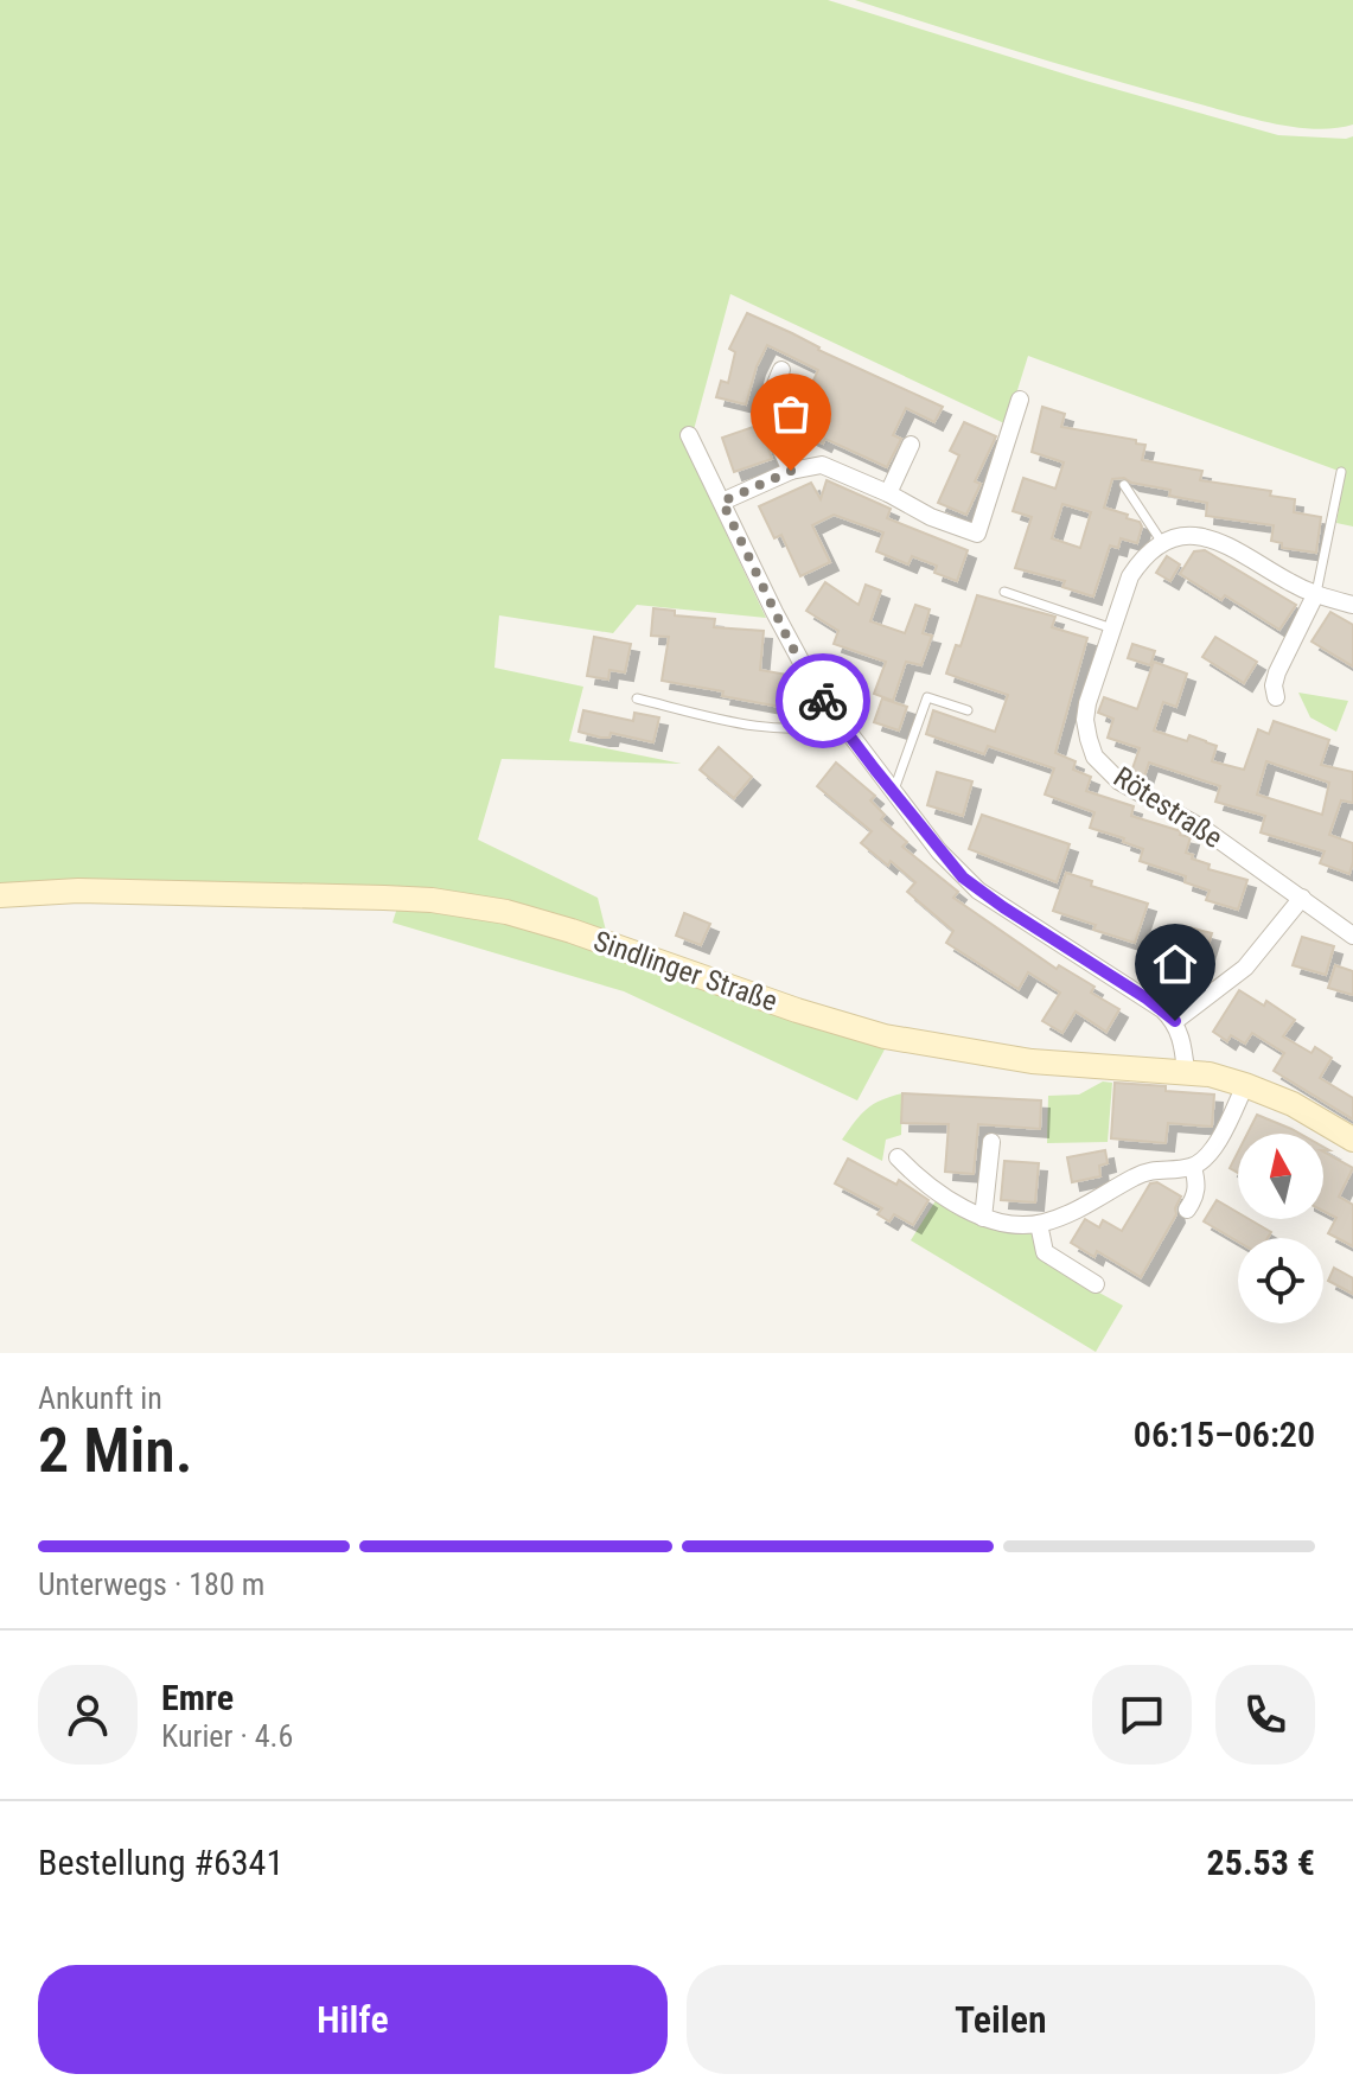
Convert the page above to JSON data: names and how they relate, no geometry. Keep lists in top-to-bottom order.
{
  "streets": {
    "street": ["Rötestraße", "Sindlinger Straße"]
  },
  "north": "top",
  "page": {
    "heading": ["2 Min.", "Ankunft in", "06:15–06:20"],
    "panel": [
      "Emre",
      "Kurier · 4.6",
      "Bestellung #6341",
      "25.53 €"
    ],
    "bar": "Unterwegs · 180 m",
    "buttons": ["Hilfe", "Teilen"]
  }
}
